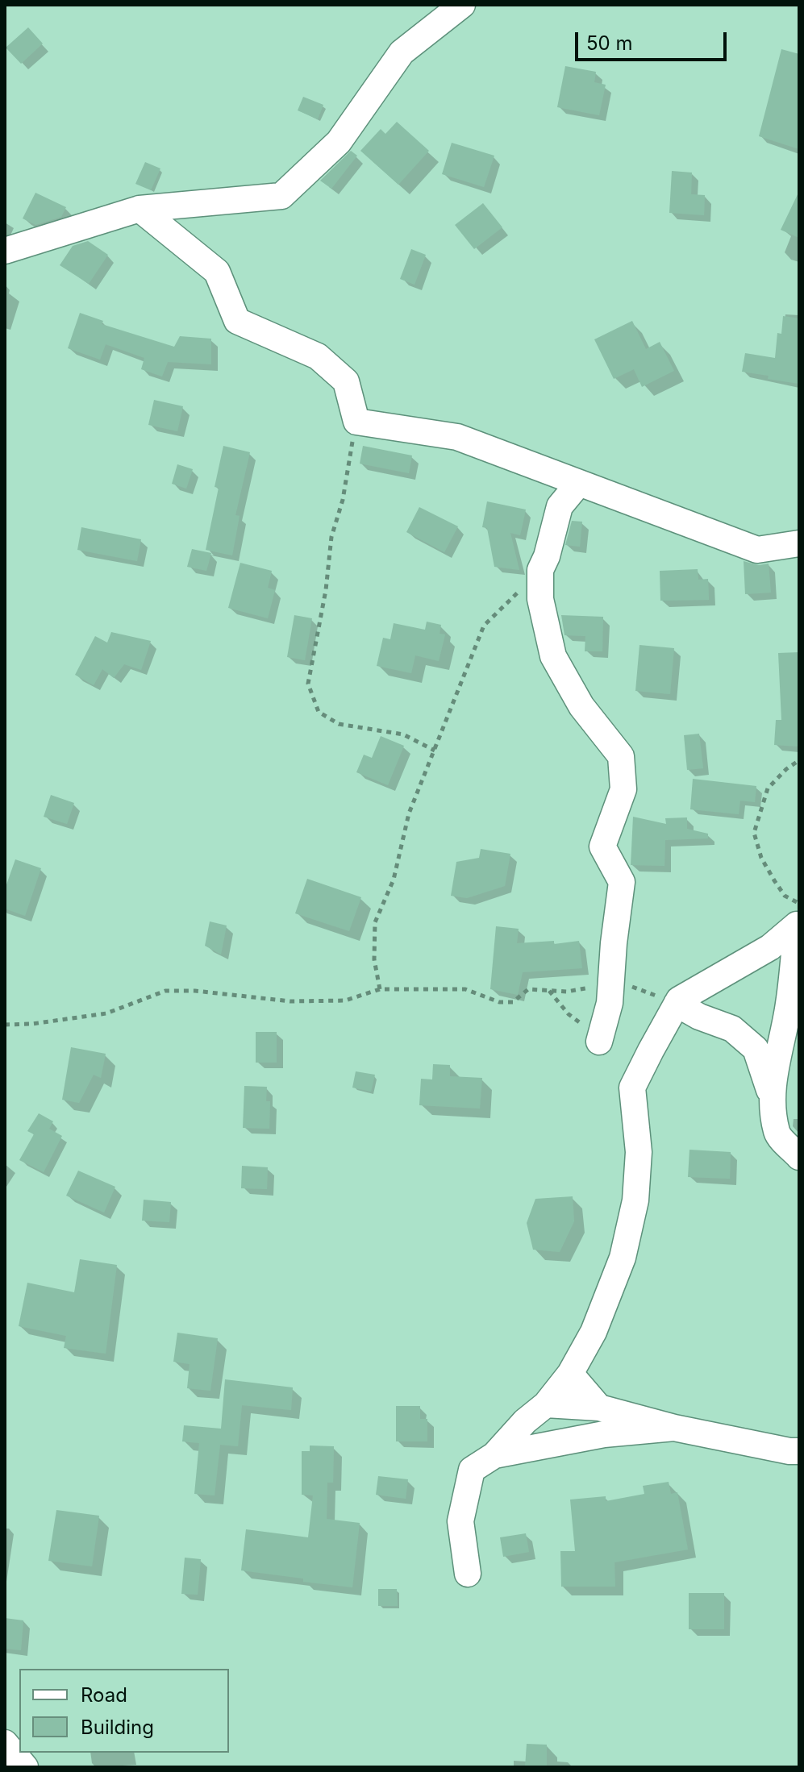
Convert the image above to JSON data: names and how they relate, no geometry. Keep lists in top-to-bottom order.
{
  "legend": ["Road", "Building"],
  "scale_bar": "50 m"
}
